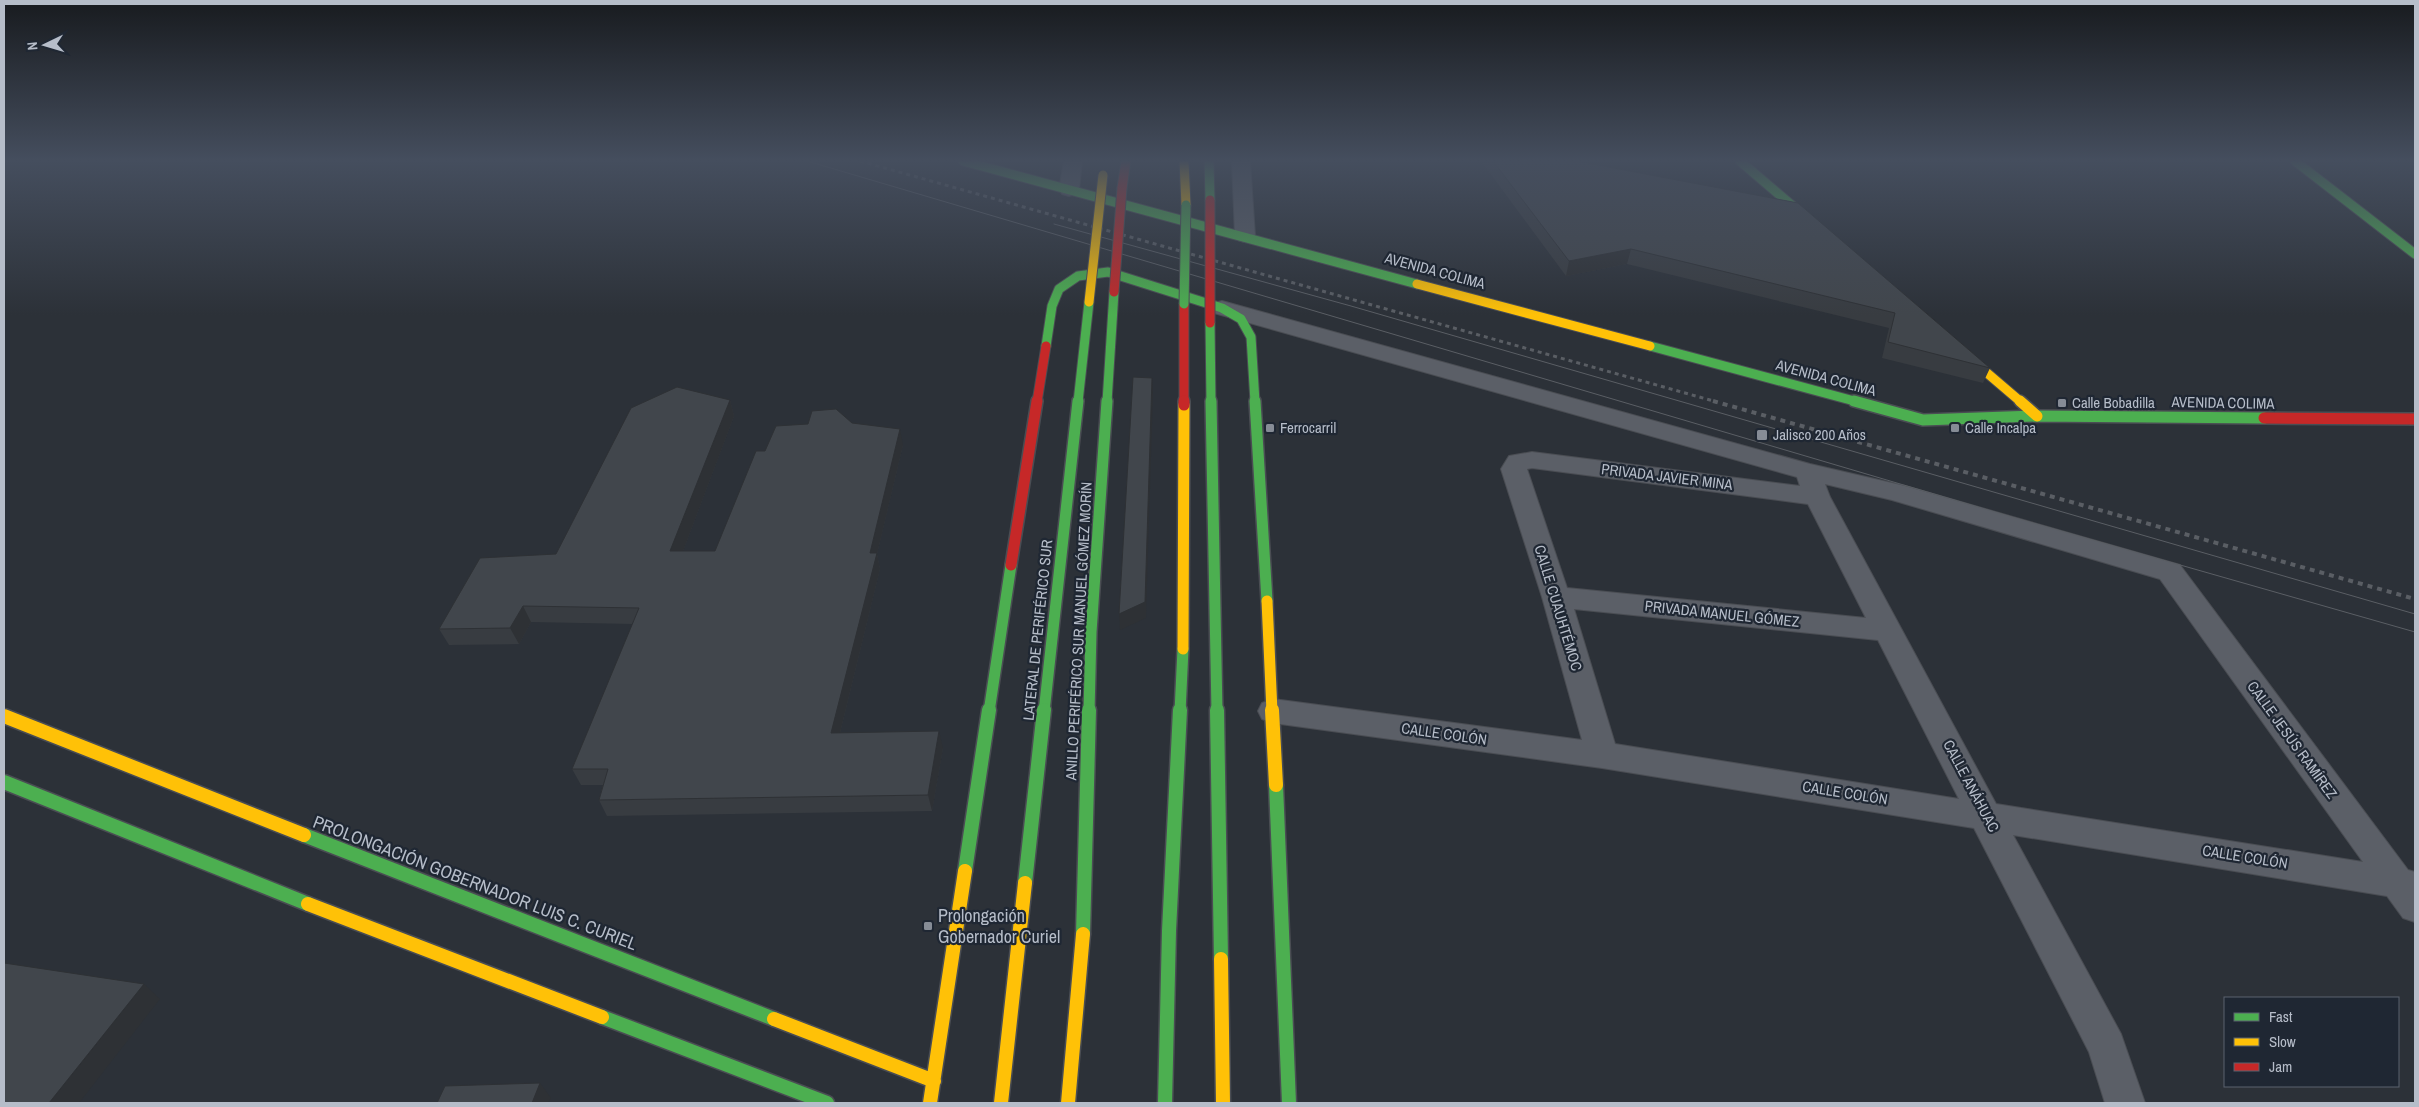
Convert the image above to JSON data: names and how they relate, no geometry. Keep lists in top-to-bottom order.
{
  "streets": {
    "main road": [
      "AVENIDA COLIMA",
      "LATERAL DE PERIFÉRICO SUR",
      "ANILLO PERIFÉRICO SUR MANUEL GÓMEZ MORÍN",
      "PROLONGACIÓN GOBERNADOR LUIS C. CURIEL"
    ],
    "street": [
      "PRIVADA JAVIER MINA",
      "CALLE CUAUHTÉMOC",
      "PRIVADA MANUEL GÓMEZ",
      "CALLE COLÓN",
      "CALLE JESÚS RAMÍREZ",
      "CALLE ANÁHUAC"
    ]
  },
  "crossings": [
    ["PRIVADA JAVIER MINA", "CALLE CUAUHTÉMOC"],
    ["PRIVADA JAVIER MINA", "CALLE JESÚS RAMÍREZ"],
    ["PRIVADA JAVIER MINA", "CALLE ANÁHUAC"],
    ["CALLE CUAUHTÉMOC", "PRIVADA MANUEL GÓMEZ"],
    ["CALLE CUAUHTÉMOC", "CALLE COLÓN"],
    ["PRIVADA MANUEL GÓMEZ", "CALLE ANÁHUAC"],
    ["CALLE COLÓN", "CALLE JESÚS RAMÍREZ"],
    ["CALLE COLÓN", "CALLE ANÁHUAC"],
    ["CALLE JESÚS RAMÍREZ", "CALLE ANÁHUAC"]
  ],
  "places": {
    "transit": [
      "Calle Bobadilla",
      "Ferrocarril",
      "Calle Incalpa",
      "Jalisco 200 Años",
      "Prolongación Gobernador Curiel"
    ]
  },
  "legend": ["Fast", "Slow", "Jam"],
  "north": "left"
}
